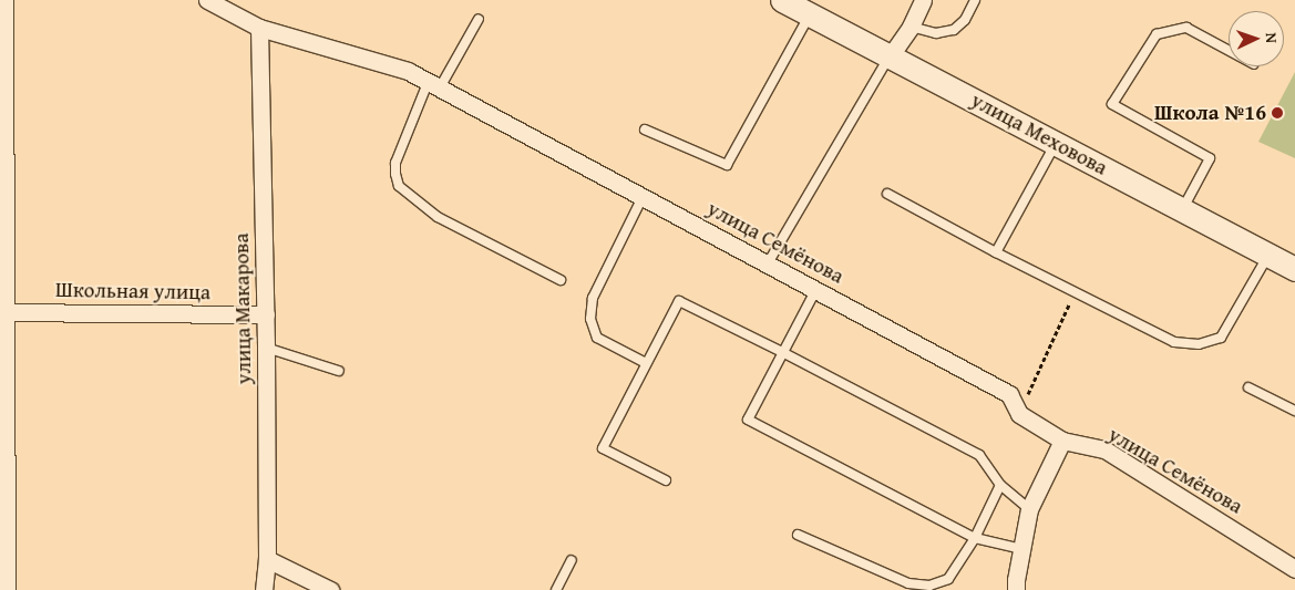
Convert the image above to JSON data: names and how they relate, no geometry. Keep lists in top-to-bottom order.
{
  "streets": {
    "street": [
      "улица Меховова",
      "улица Семёнова",
      "Школьная улица",
      "улица Макарова"
    ]
  },
  "crossings": [
    ["улица Семёнова", "улица Макарова"],
    ["Школьная улица", "улица Макарова"]
  ],
  "places": ["Школа №16"],
  "north": "right"
}
